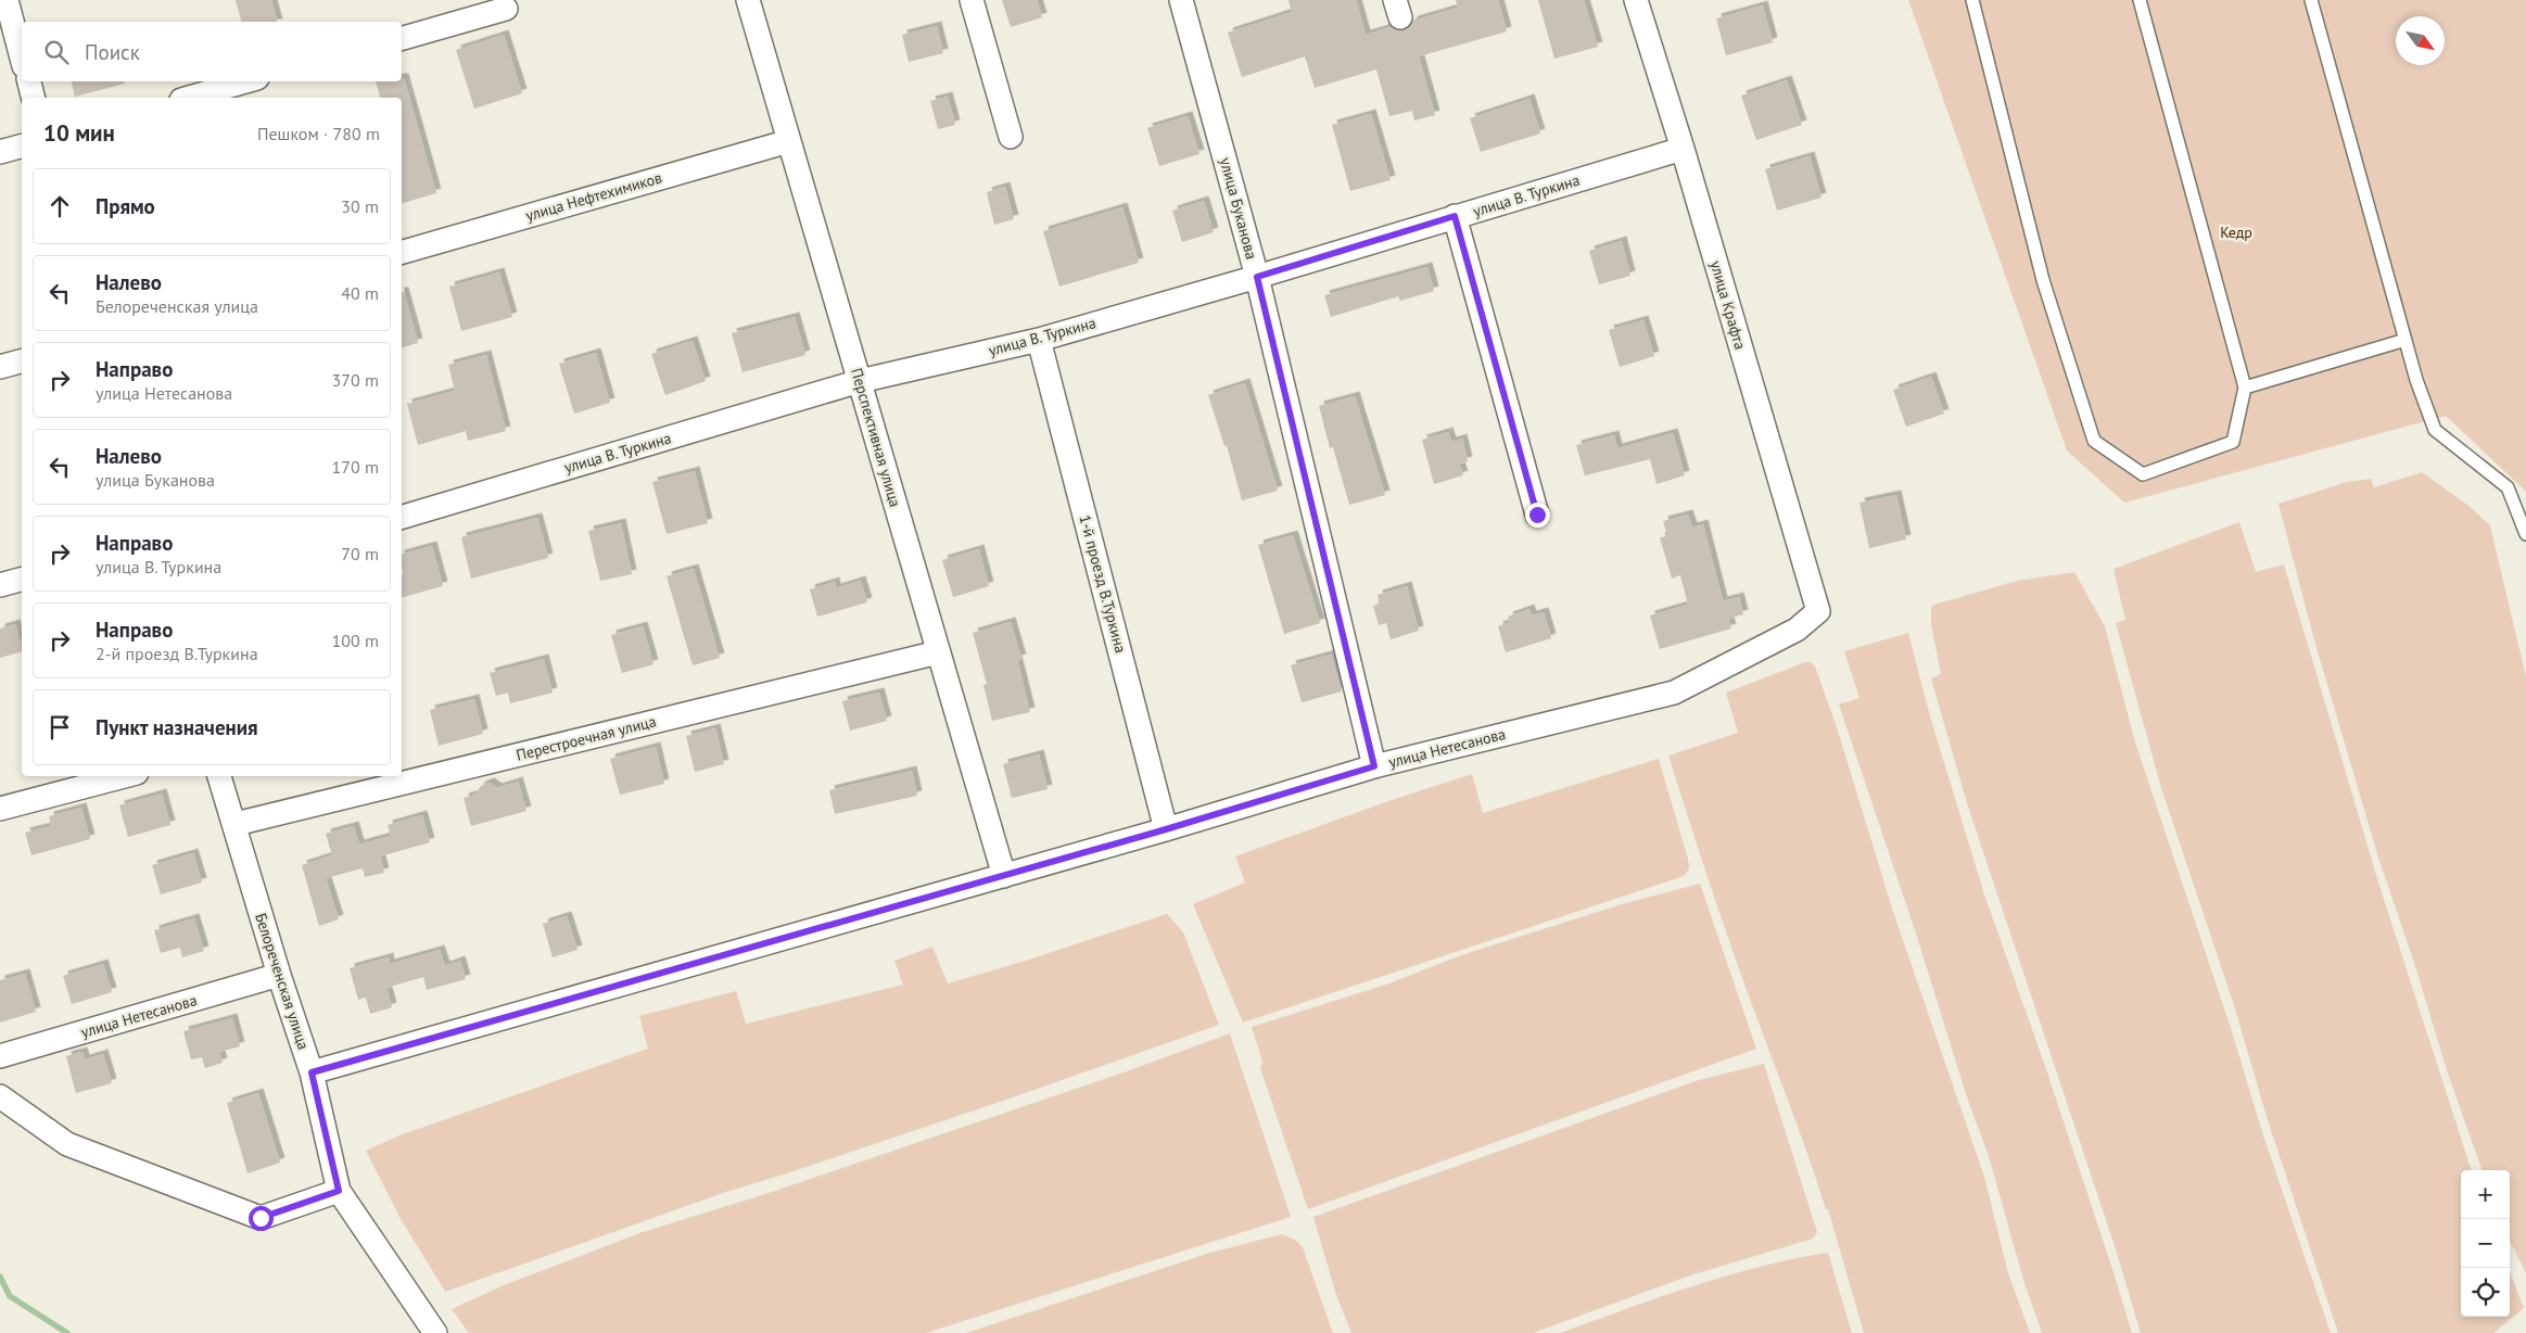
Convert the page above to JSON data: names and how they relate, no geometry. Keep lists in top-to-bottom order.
{
  "streets": {
    "street": [
      "улица В. Туркина",
      "улица Нефтехимиков",
      "улица Буканова",
      "улица Крафта",
      "Перспективная улица",
      "1-й проезд В.Туркина",
      "Перестроечная улица",
      "улица Нетесанова",
      "Белореченская улица"
    ]
  },
  "crossings": [
    ["улица В. Туркина", "улица Буканова"],
    ["улица В. Туркина", "улица Крафта"],
    ["улица В. Туркина", "Перспективная улица"],
    ["улица В. Туркина", "1-й проезд В.Туркина"],
    ["улица Нефтехимиков", "Перспективная улица"],
    ["улица Буканова", "улица Нетесанова"],
    ["улица Крафта", "улица Нетесанова"],
    ["Перспективная улица", "Перестроечная улица"],
    ["Перспективная улица", "улица Нетесанова"],
    ["1-й проезд В.Туркина", "улица Нетесанова"],
    ["Перестроечная улица", "Белореченская улица"],
    ["улица Нетесанова", "Белореченская улица"]
  ],
  "parks": ["Кедр"],
  "north": "bottom right",
  "page": {
    "search": "Поиск",
    "heading": ["10 мин", "Пешком · 780 m"],
    "list": [
      ["Прямо", "30 m"],
      ["Налево", "Белореченская улица", "40 m"],
      ["Направо", "улица Нетесанова", "370 m"],
      ["Налево", "улица Буканова", "170 m"],
      ["Направо", "улица В. Туркина", "70 m"],
      ["Направо", "2-й проезд В.Туркина", "100 m"],
      "Пункт назначения"
    ],
    "map_buttons": ["+", "−"]
  }
}
